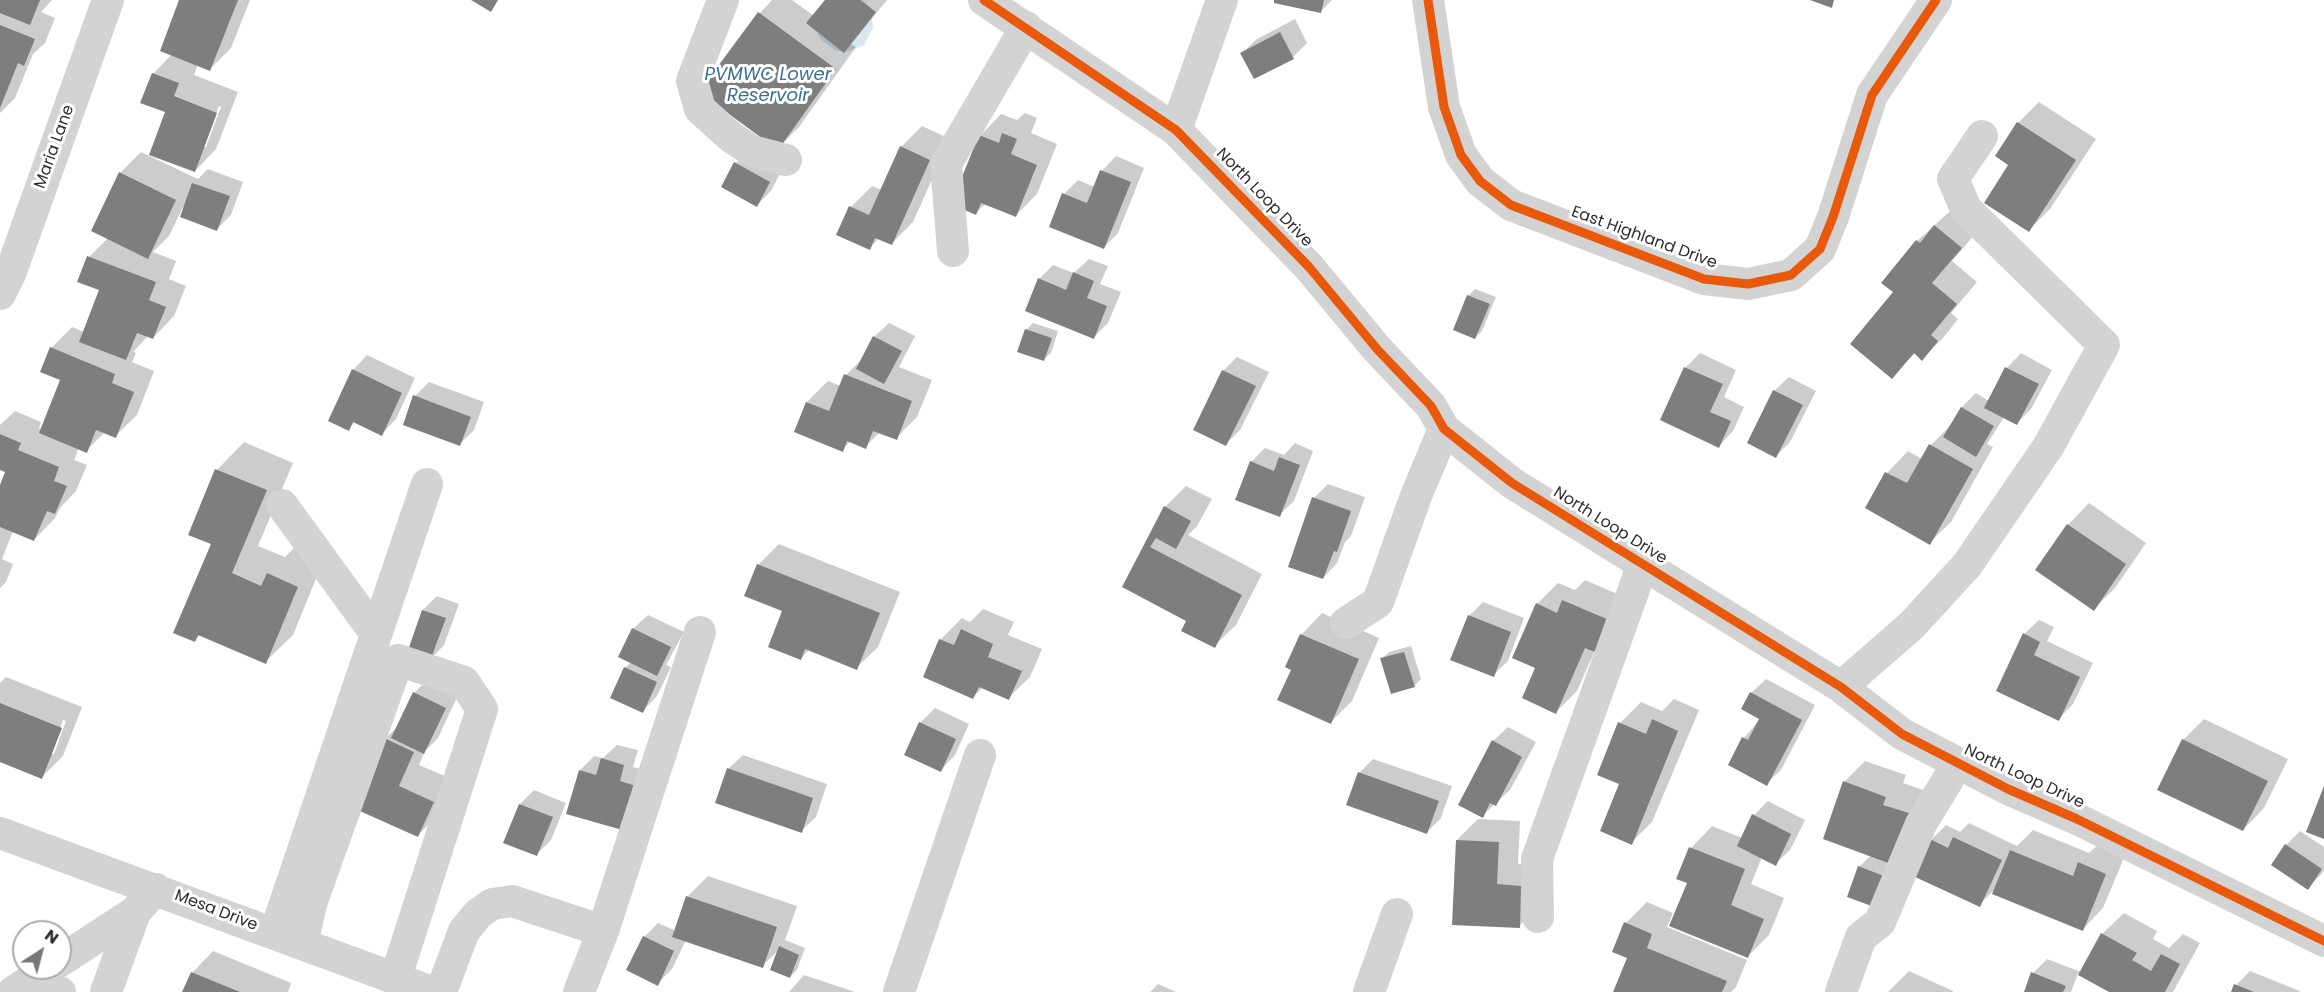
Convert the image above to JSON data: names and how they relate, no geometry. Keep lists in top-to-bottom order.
{
  "streets": {
    "street": [
      "Maria Lane",
      "North Loop Drive",
      "East Highland Drive",
      "Mesa Drive"
    ]
  },
  "water": ["PVMWC Lower Reservoir"],
  "north": "top right"
}
